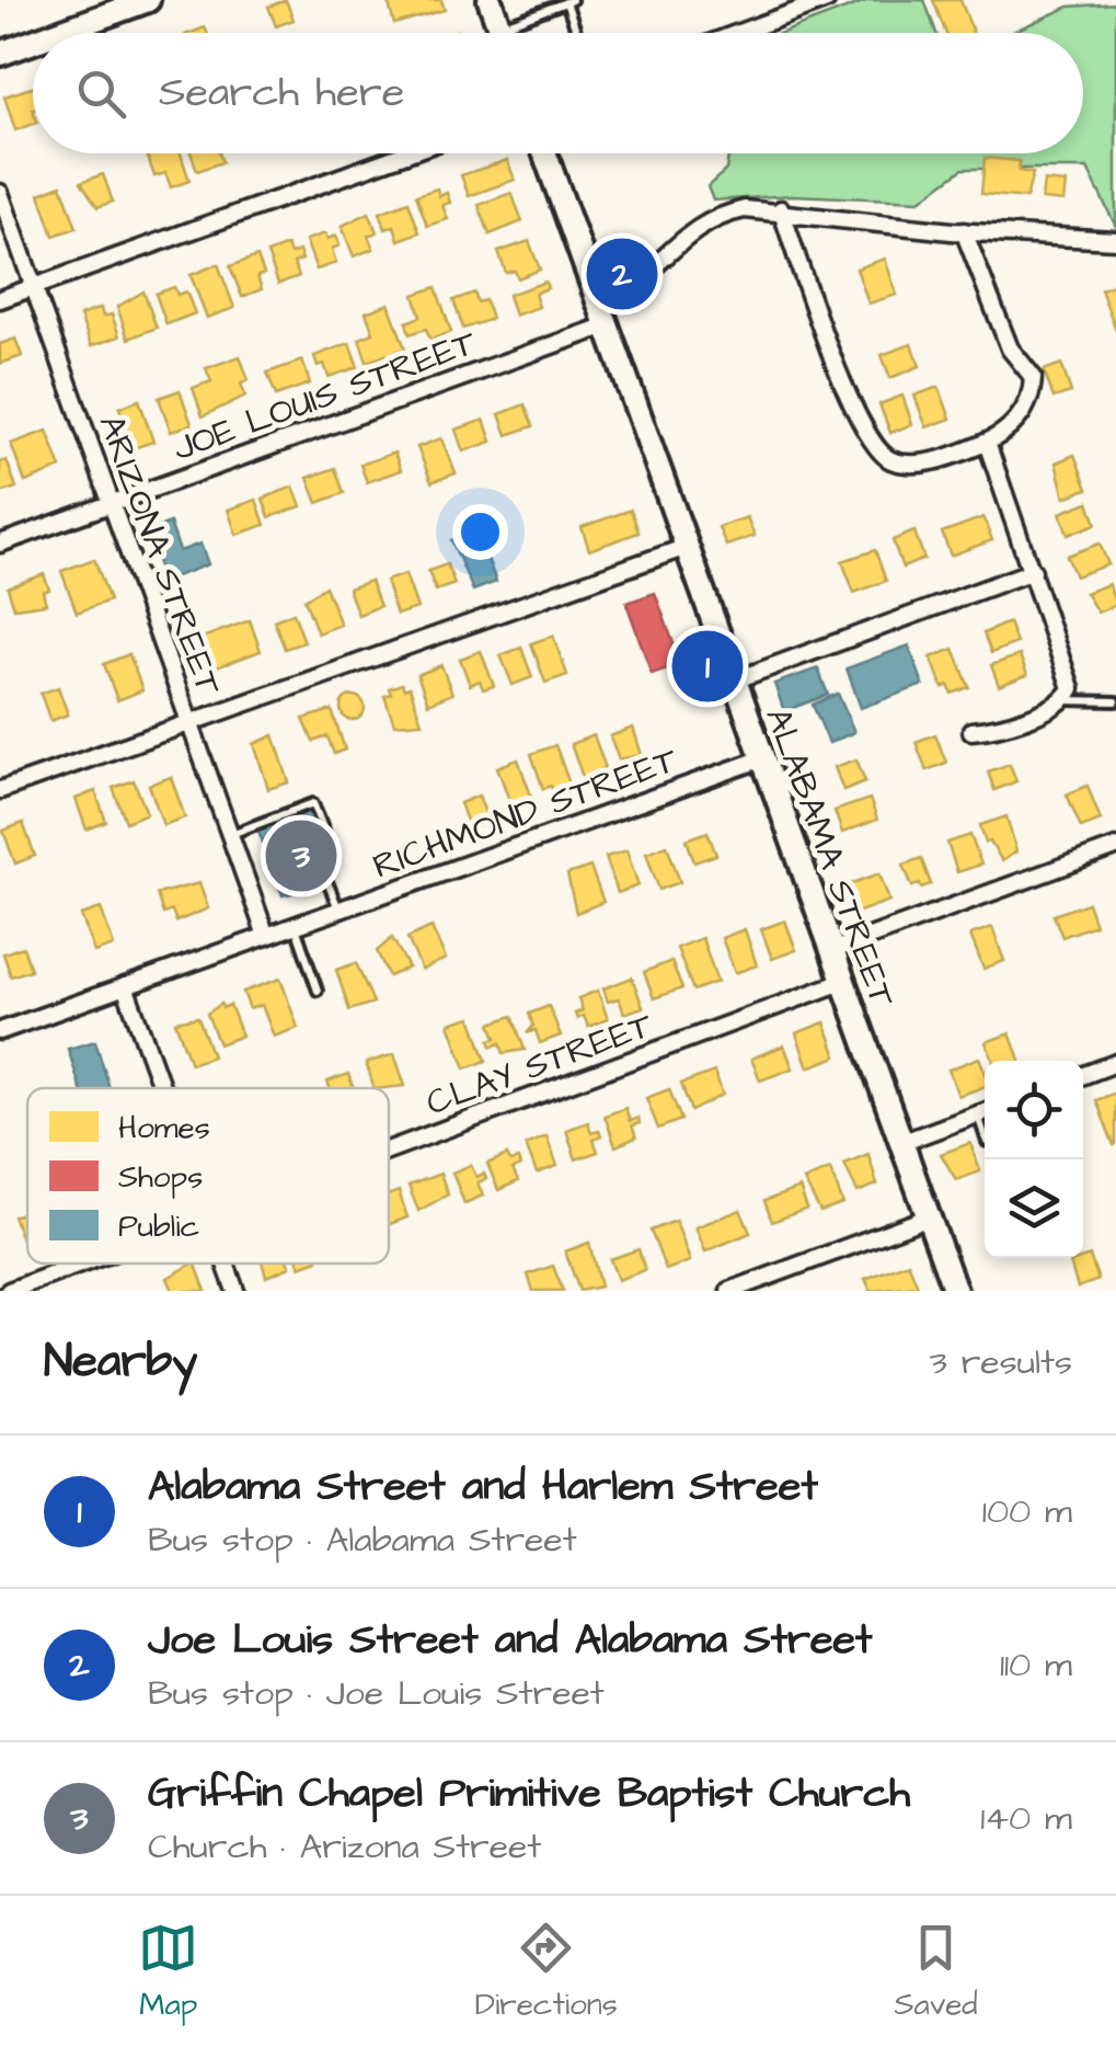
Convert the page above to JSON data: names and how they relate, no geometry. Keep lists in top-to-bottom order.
{
  "streets": {
    "street": [
      "JOE LOUIS STREET",
      "ARIZONA STREET",
      "RICHMOND STREET",
      "ALABAMA STREET",
      "CLAY STREET"
    ]
  },
  "crossings": [
    ["JOE LOUIS STREET", "ARIZONA STREET"],
    ["JOE LOUIS STREET", "ALABAMA STREET"],
    ["ARIZONA STREET", "RICHMOND STREET"],
    ["RICHMOND STREET", "ALABAMA STREET"],
    ["ALABAMA STREET", "CLAY STREET"]
  ],
  "legend": ["Homes", "Shops", "Public"],
  "page": {
    "search": "Search here",
    "pins": ["2", "1", "3"],
    "heading": ["Nearby", "3 results"],
    "list": [
      {
        "mark": "1",
        "name": "Alabama Street and Harlem Street",
        "note": "Bus stop · Alabama Street",
        "value": "100 m"
      },
      {
        "mark": "2",
        "name": "Joe Louis Street and Alabama Street",
        "note": "Bus stop · Joe Louis Street",
        "value": "110 m"
      },
      {
        "mark": "3",
        "name": "Griffin Chapel Primitive Baptist Church",
        "note": "Church · Arizona Street",
        "value": "140 m"
      }
    ],
    "nav": ["Map", "Directions", "Saved"]
  }
}
